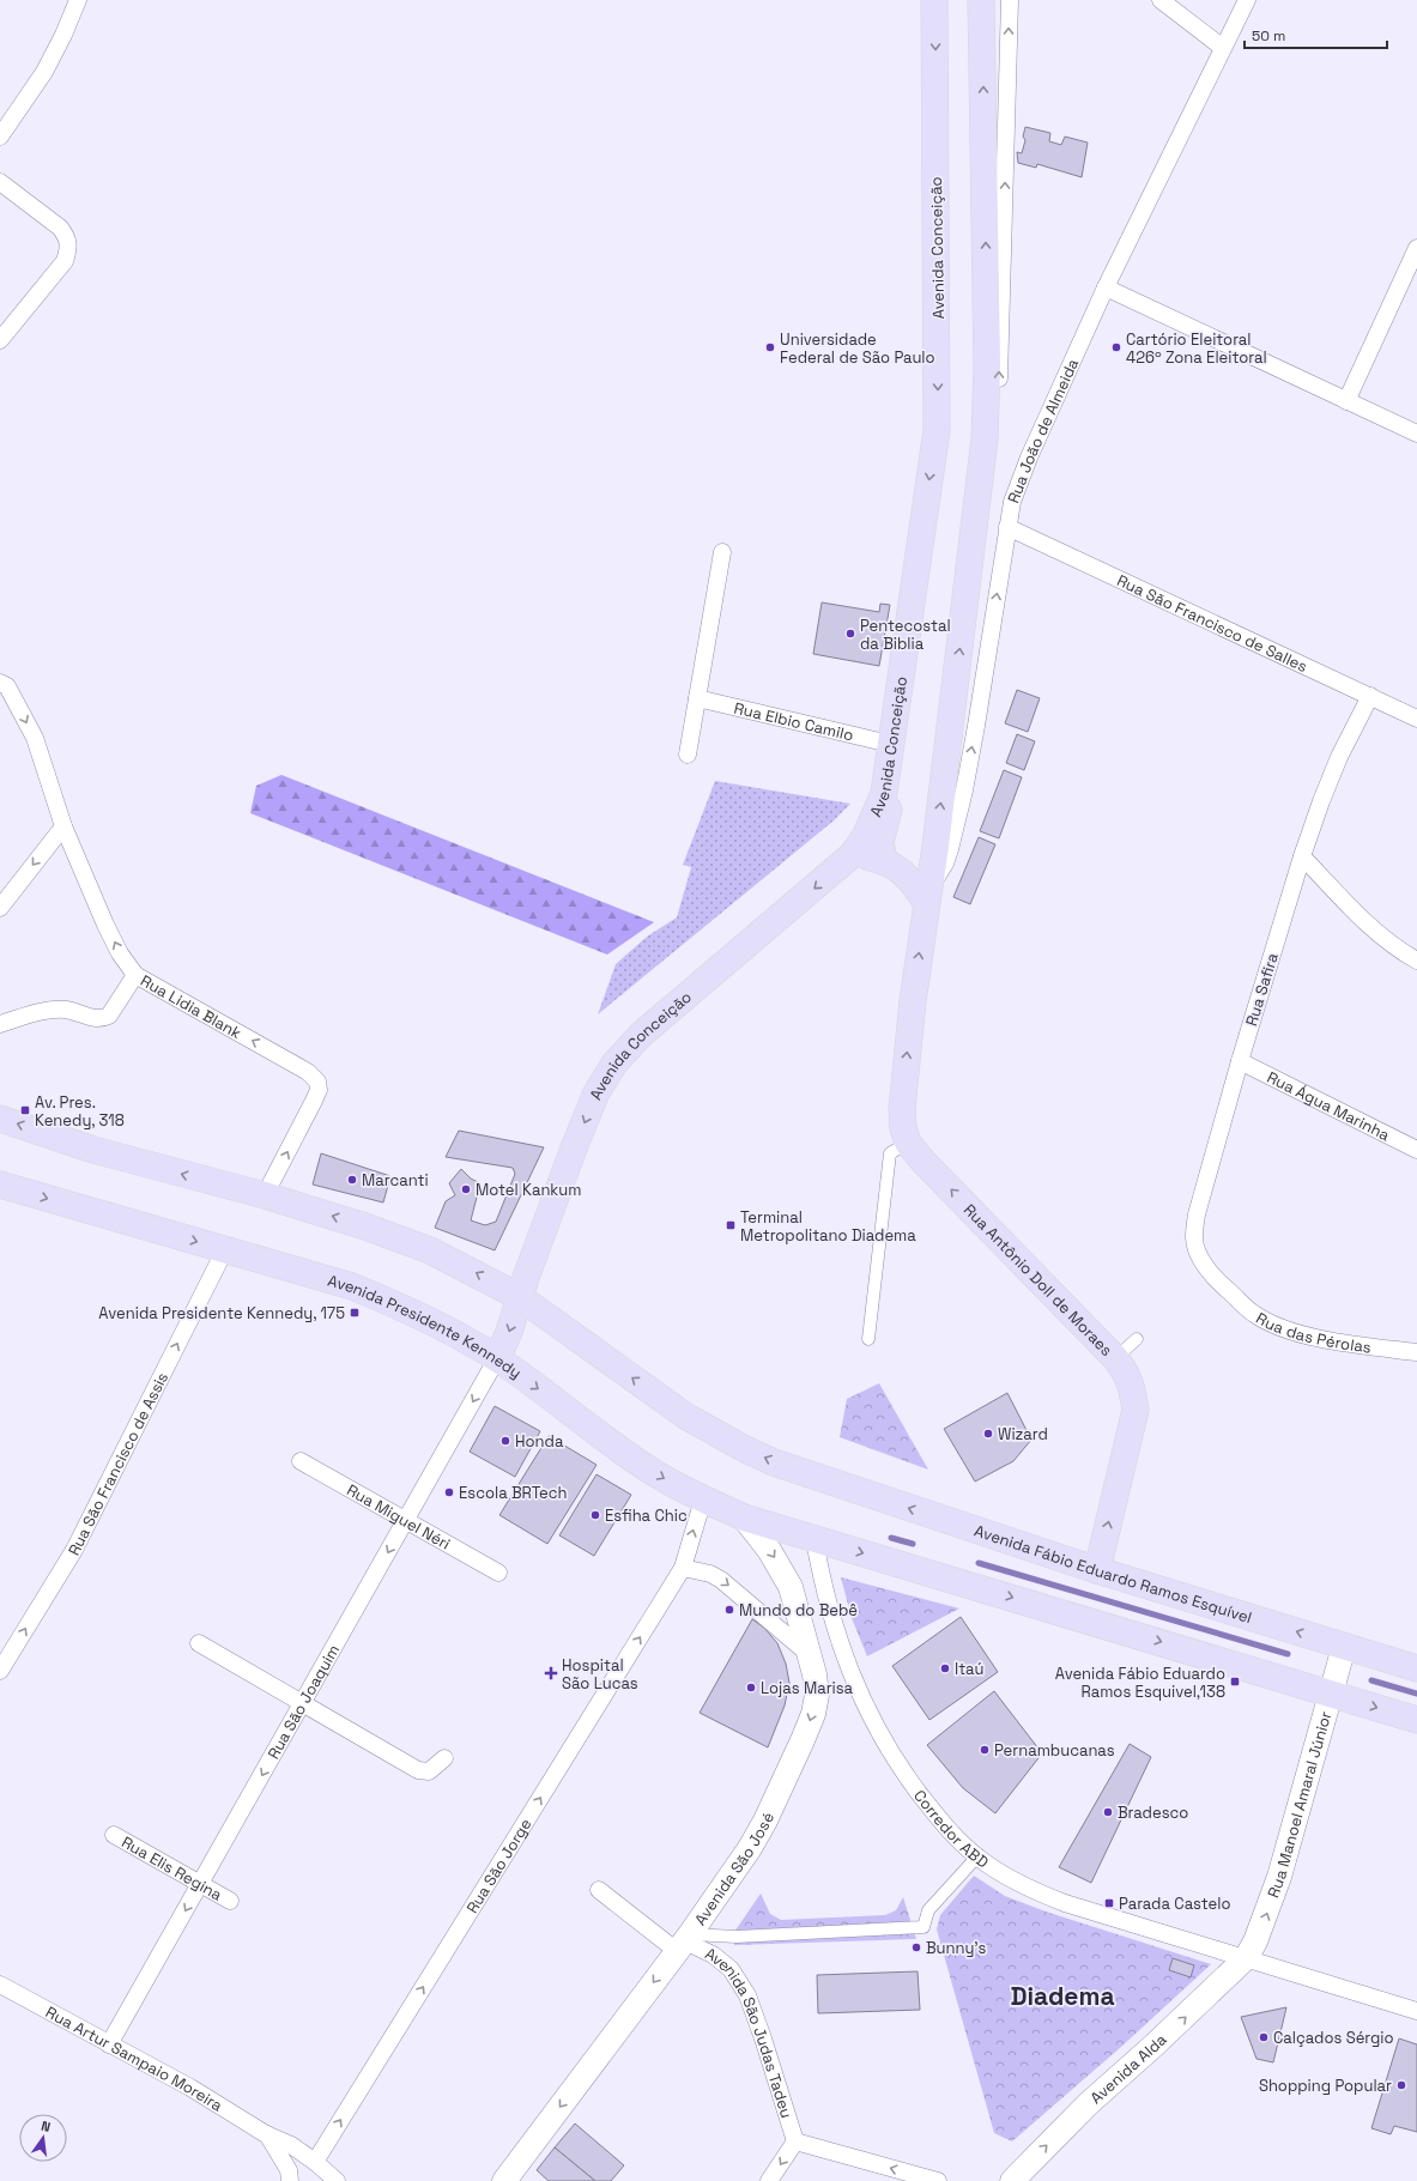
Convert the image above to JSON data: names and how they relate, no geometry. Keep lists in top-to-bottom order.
{
  "streets": {
    "main road": [
      "Avenida Conceição",
      "Rua Antônio Doll de Moraes",
      "Avenida Presidente Kennedy",
      "Avenida Fábio Eduardo Ramos Esquível",
      "Rua Manoel Amaral Júnior",
      "Avenida São José",
      "Avenida Alda"
    ],
    "street": [
      "Rua João de Almeida",
      "Rua São Francisco de Salles",
      "Rua Elbio Camilo",
      "Rua Safira",
      "Rua Lidia Blank",
      "Rua Água Marinha",
      "Rua das Pérolas",
      "Rua São Francisco de Assis",
      "Rua Miguel Néri",
      "Rua São Joaquim",
      "Corredor ABD",
      "Rua São Jorge",
      "Rua Elis Regina",
      "Avenida São Judas Tadeu",
      "Rua Artur Sampaio Moreira"
    ]
  },
  "crossings": [
    ["Avenida Conceição", "Rua Elbio Camilo"],
    ["Avenida Conceição", "Avenida Presidente Kennedy"],
    ["Avenida Conceição", "Avenida Fábio Eduardo Ramos Esquível"],
    ["Avenida Conceição", "Rua São Joaquim"],
    ["Rua João de Almeida", "Rua São Francisco de Salles"],
    ["Rua João de Almeida", "Rua Antônio Doll de Moraes"],
    ["Rua São Francisco de Salles", "Rua Safira"],
    ["Rua Safira", "Rua Água Marinha"],
    ["Rua Safira", "Rua das Pérolas"],
    ["Rua Antônio Doll de Moraes", "Avenida Fábio Eduardo Ramos Esquível"],
    ["Avenida Presidente Kennedy", "Rua São Francisco de Assis"],
    ["Avenida Presidente Kennedy", "Rua São Joaquim"],
    ["Avenida Presidente Kennedy", "Corredor ABD"],
    ["Avenida Presidente Kennedy", "Rua São Jorge"],
    ["Avenida Presidente Kennedy", "Avenida São José"],
    ["Rua Miguel Néri", "Rua São Joaquim"],
    ["Avenida Fábio Eduardo Ramos Esquível", "Rua Manoel Amaral Júnior"],
    ["Rua São Joaquim", "Rua Elis Regina"],
    ["Rua São Joaquim", "Rua Artur Sampaio Moreira"],
    ["Rua Manoel Amaral Júnior", "Corredor ABD"],
    ["Rua Manoel Amaral Júnior", "Avenida Alda"],
    ["Corredor ABD", "Avenida Alda"],
    ["Rua São Jorge", "Rua Artur Sampaio Moreira"],
    ["Avenida São José", "Avenida São Judas Tadeu"]
  ],
  "one_way": [
    "Rua João de Almeida",
    "Rua Antônio Doll de Moraes",
    "Rua São Francisco de Assis",
    "Rua São Joaquim",
    "Rua Manoel Amaral Júnior",
    "Rua São Jorge",
    "Avenida São José",
    "Avenida Alda"
  ],
  "districts": ["Diadema"],
  "places": {
    "other": [
      "Universidade Federal de São Paulo",
      "Cartório Eleitoral 426º Zona Eleitoral",
      "Pentecostal da Biblia",
      "Marcanti",
      "Motel Kankum",
      "Wizard",
      "Honda",
      "Escola BRTech",
      "Esfiha Chic",
      "Mundo do Bebê",
      "Itaú",
      "Lojas Marisa",
      "Pernambucanas",
      "Bradesco",
      "Bunny's",
      "Calçados Sérgio",
      "Shopping Popular"
    ],
    "transit": [
      "Av. Pres. Kenedy, 318",
      "Terminal Metropolitano Diadema",
      "Avenida Presidente Kennedy, 175",
      "Avenida Fábio Eduardo Ramos Esquivel,138",
      "Parada Castelo"
    ],
    "health": ["Hospital São Lucas"]
  },
  "scale_bar": "50 m",
  "north": "top"
}
